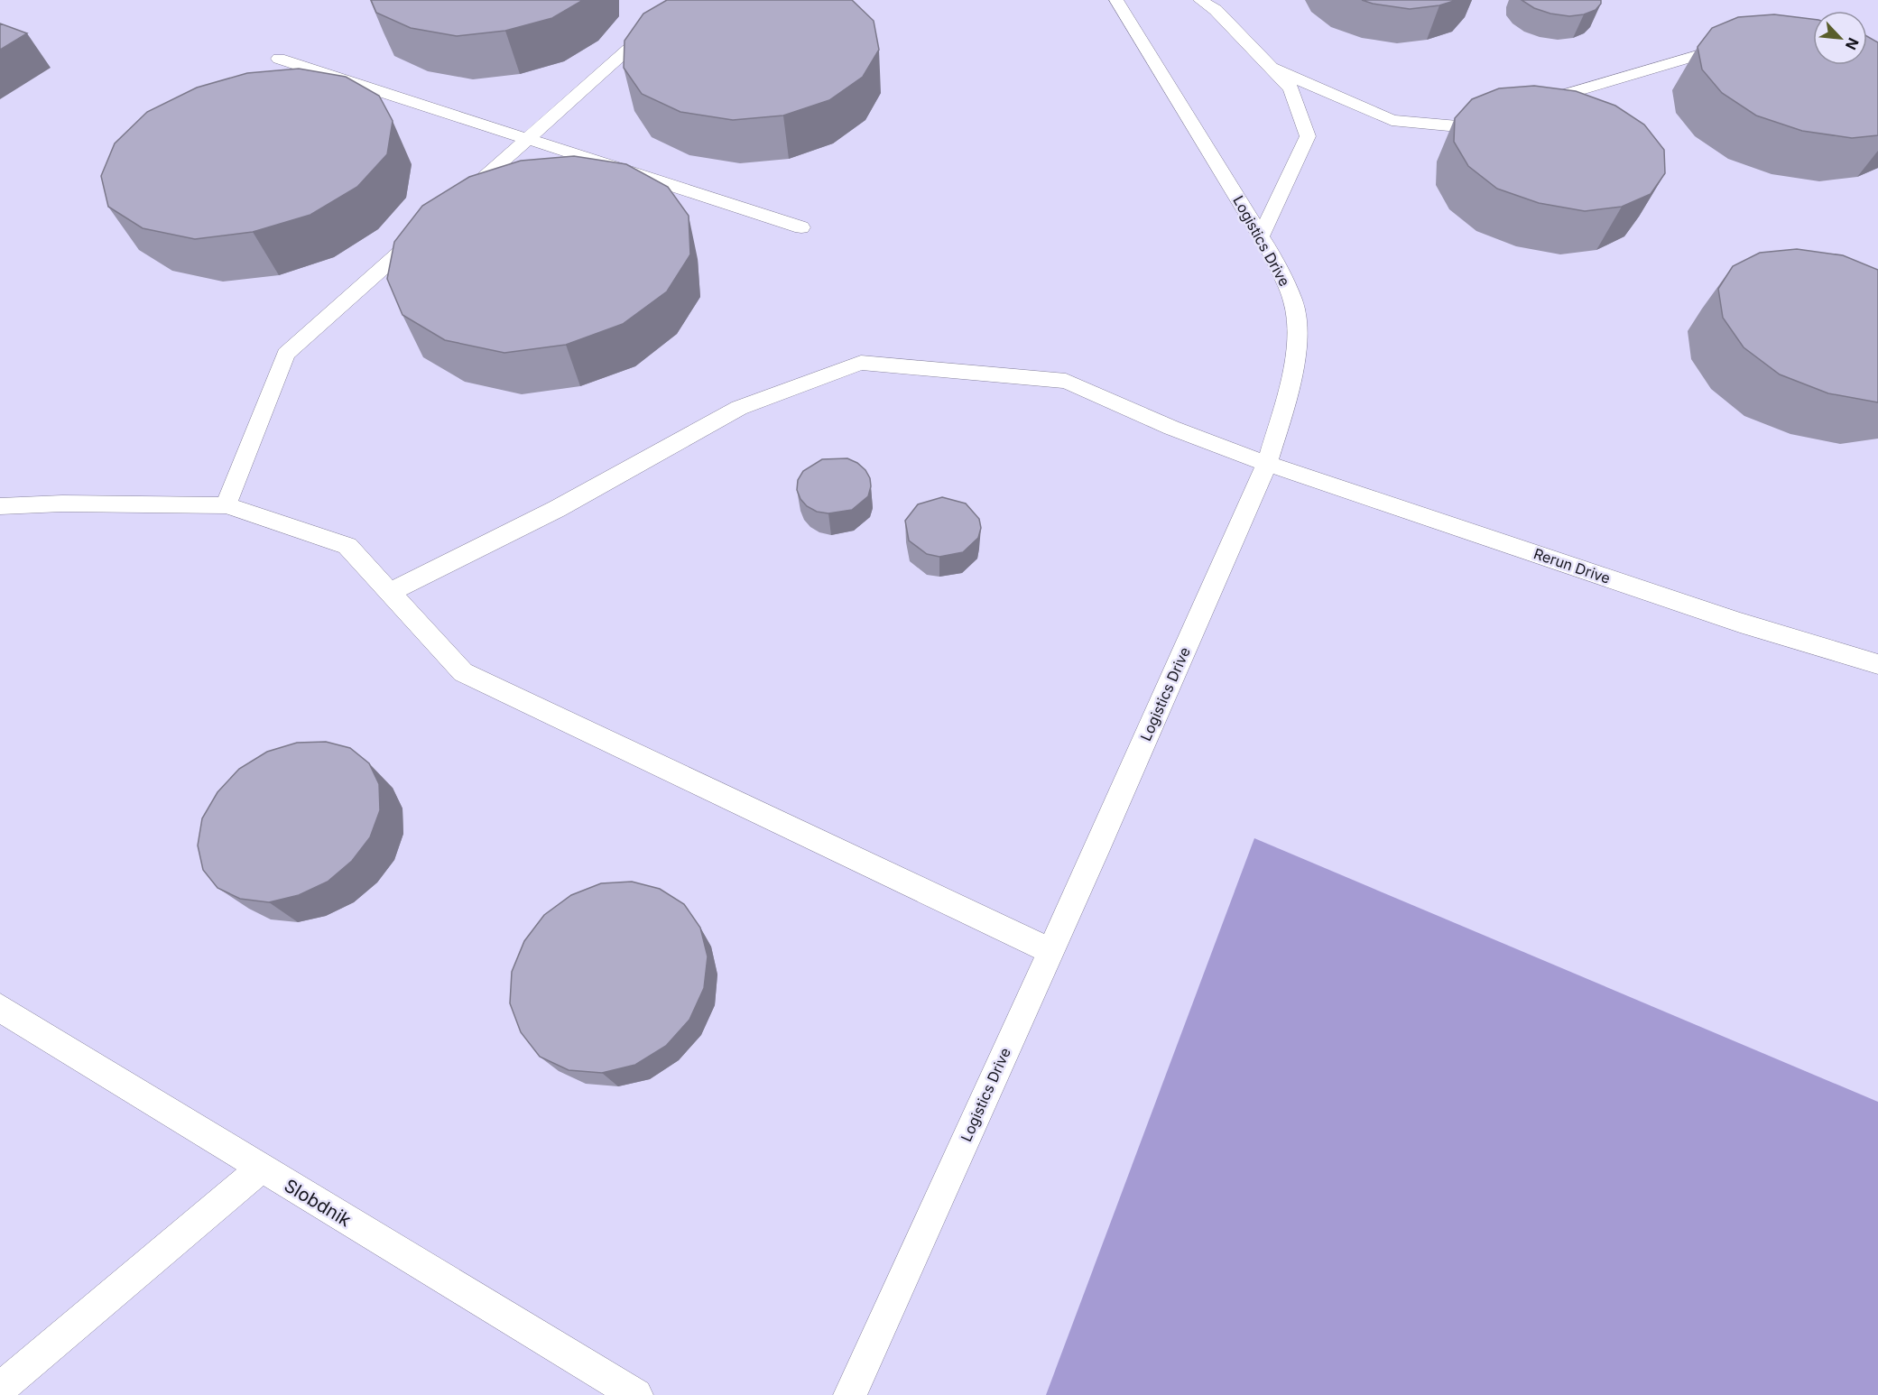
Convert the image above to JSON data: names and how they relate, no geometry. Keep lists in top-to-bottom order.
{
  "streets": {
    "lane": ["Logistics Drive", "Rerun Drive", "Slobdnik"]
  },
  "crossings": [
    ["Logistics Drive", "Rerun Drive"]
  ],
  "north": "bottom right"
}
